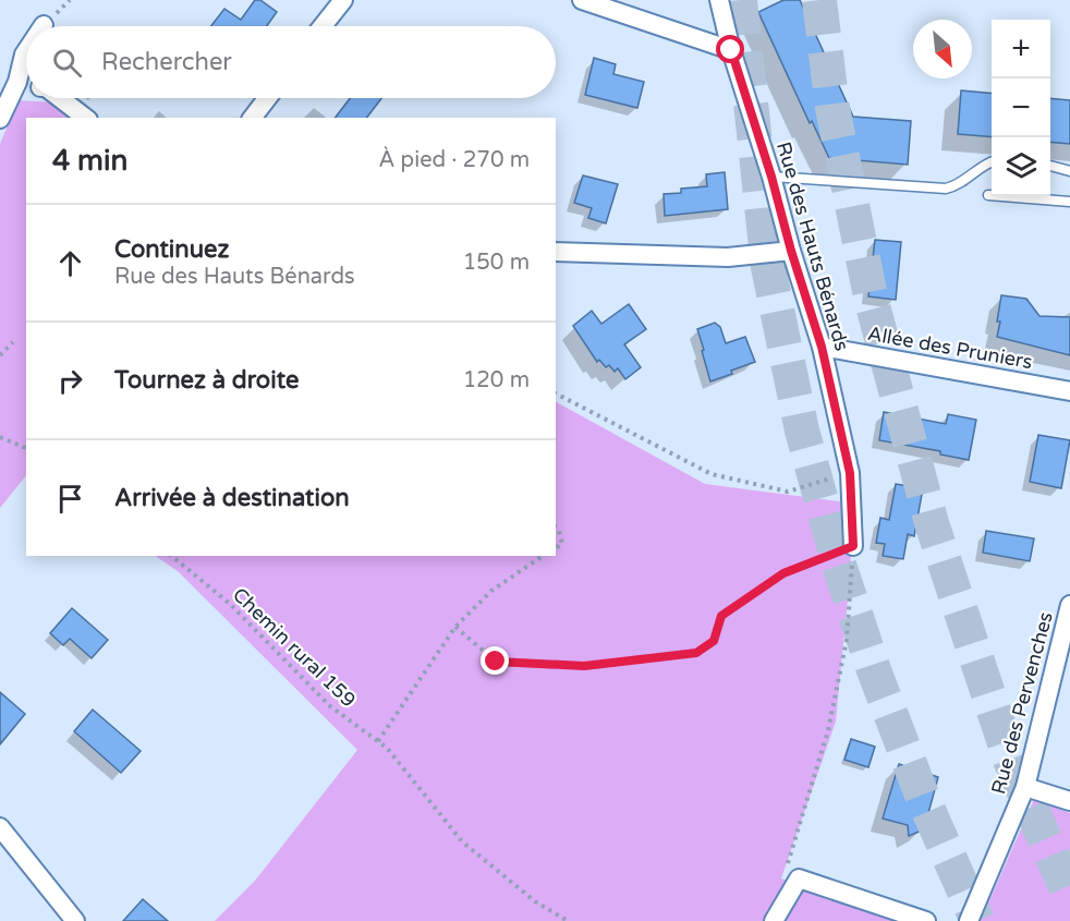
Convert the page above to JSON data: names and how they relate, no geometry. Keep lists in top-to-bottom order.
{
  "streets": {
    "street": ["Rue des Hauts Bénards", "Allée des Pruniers", "Rue des Pervenches"],
    "path": ["Chemin rural 159"]
  },
  "crossings": [
    ["Rue des Hauts Bénards", "Allée des Pruniers"]
  ],
  "north": "bottom right",
  "page": {
    "map_buttons": ["+", "−"],
    "search": "Rechercher",
    "heading": ["4 min", "À pied · 270 m"],
    "list": [
      ["Continuez", "Rue des Hauts Bénards", "150 m"],
      ["Tournez à droite", "120 m"],
      "Arrivée à destination"
    ]
  }
}
